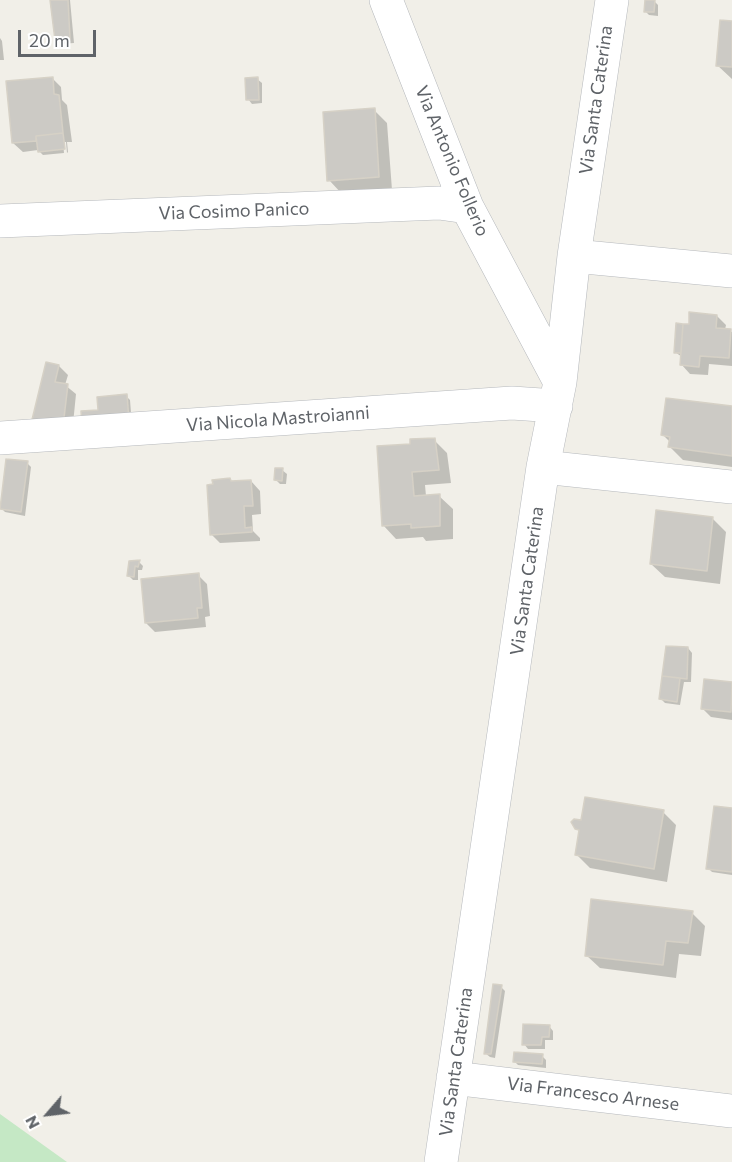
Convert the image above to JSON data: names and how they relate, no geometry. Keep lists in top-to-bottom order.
{
  "streets": {
    "street": [
      "Via Santa Caterina",
      "Via Antonio Follerio",
      "Via Cosimo Panico",
      "Via Nicola Mastroianni",
      "Via Francesco Arnese"
    ]
  },
  "crossings": [
    ["Via Santa Caterina", "Via Antonio Follerio"],
    ["Via Santa Caterina", "Via Nicola Mastroianni"],
    ["Via Santa Caterina", "Via Francesco Arnese"],
    ["Via Antonio Follerio", "Via Cosimo Panico"],
    ["Via Antonio Follerio", "Via Nicola Mastroianni"]
  ],
  "scale_bar": "20 m",
  "north": "bottom left"
}
